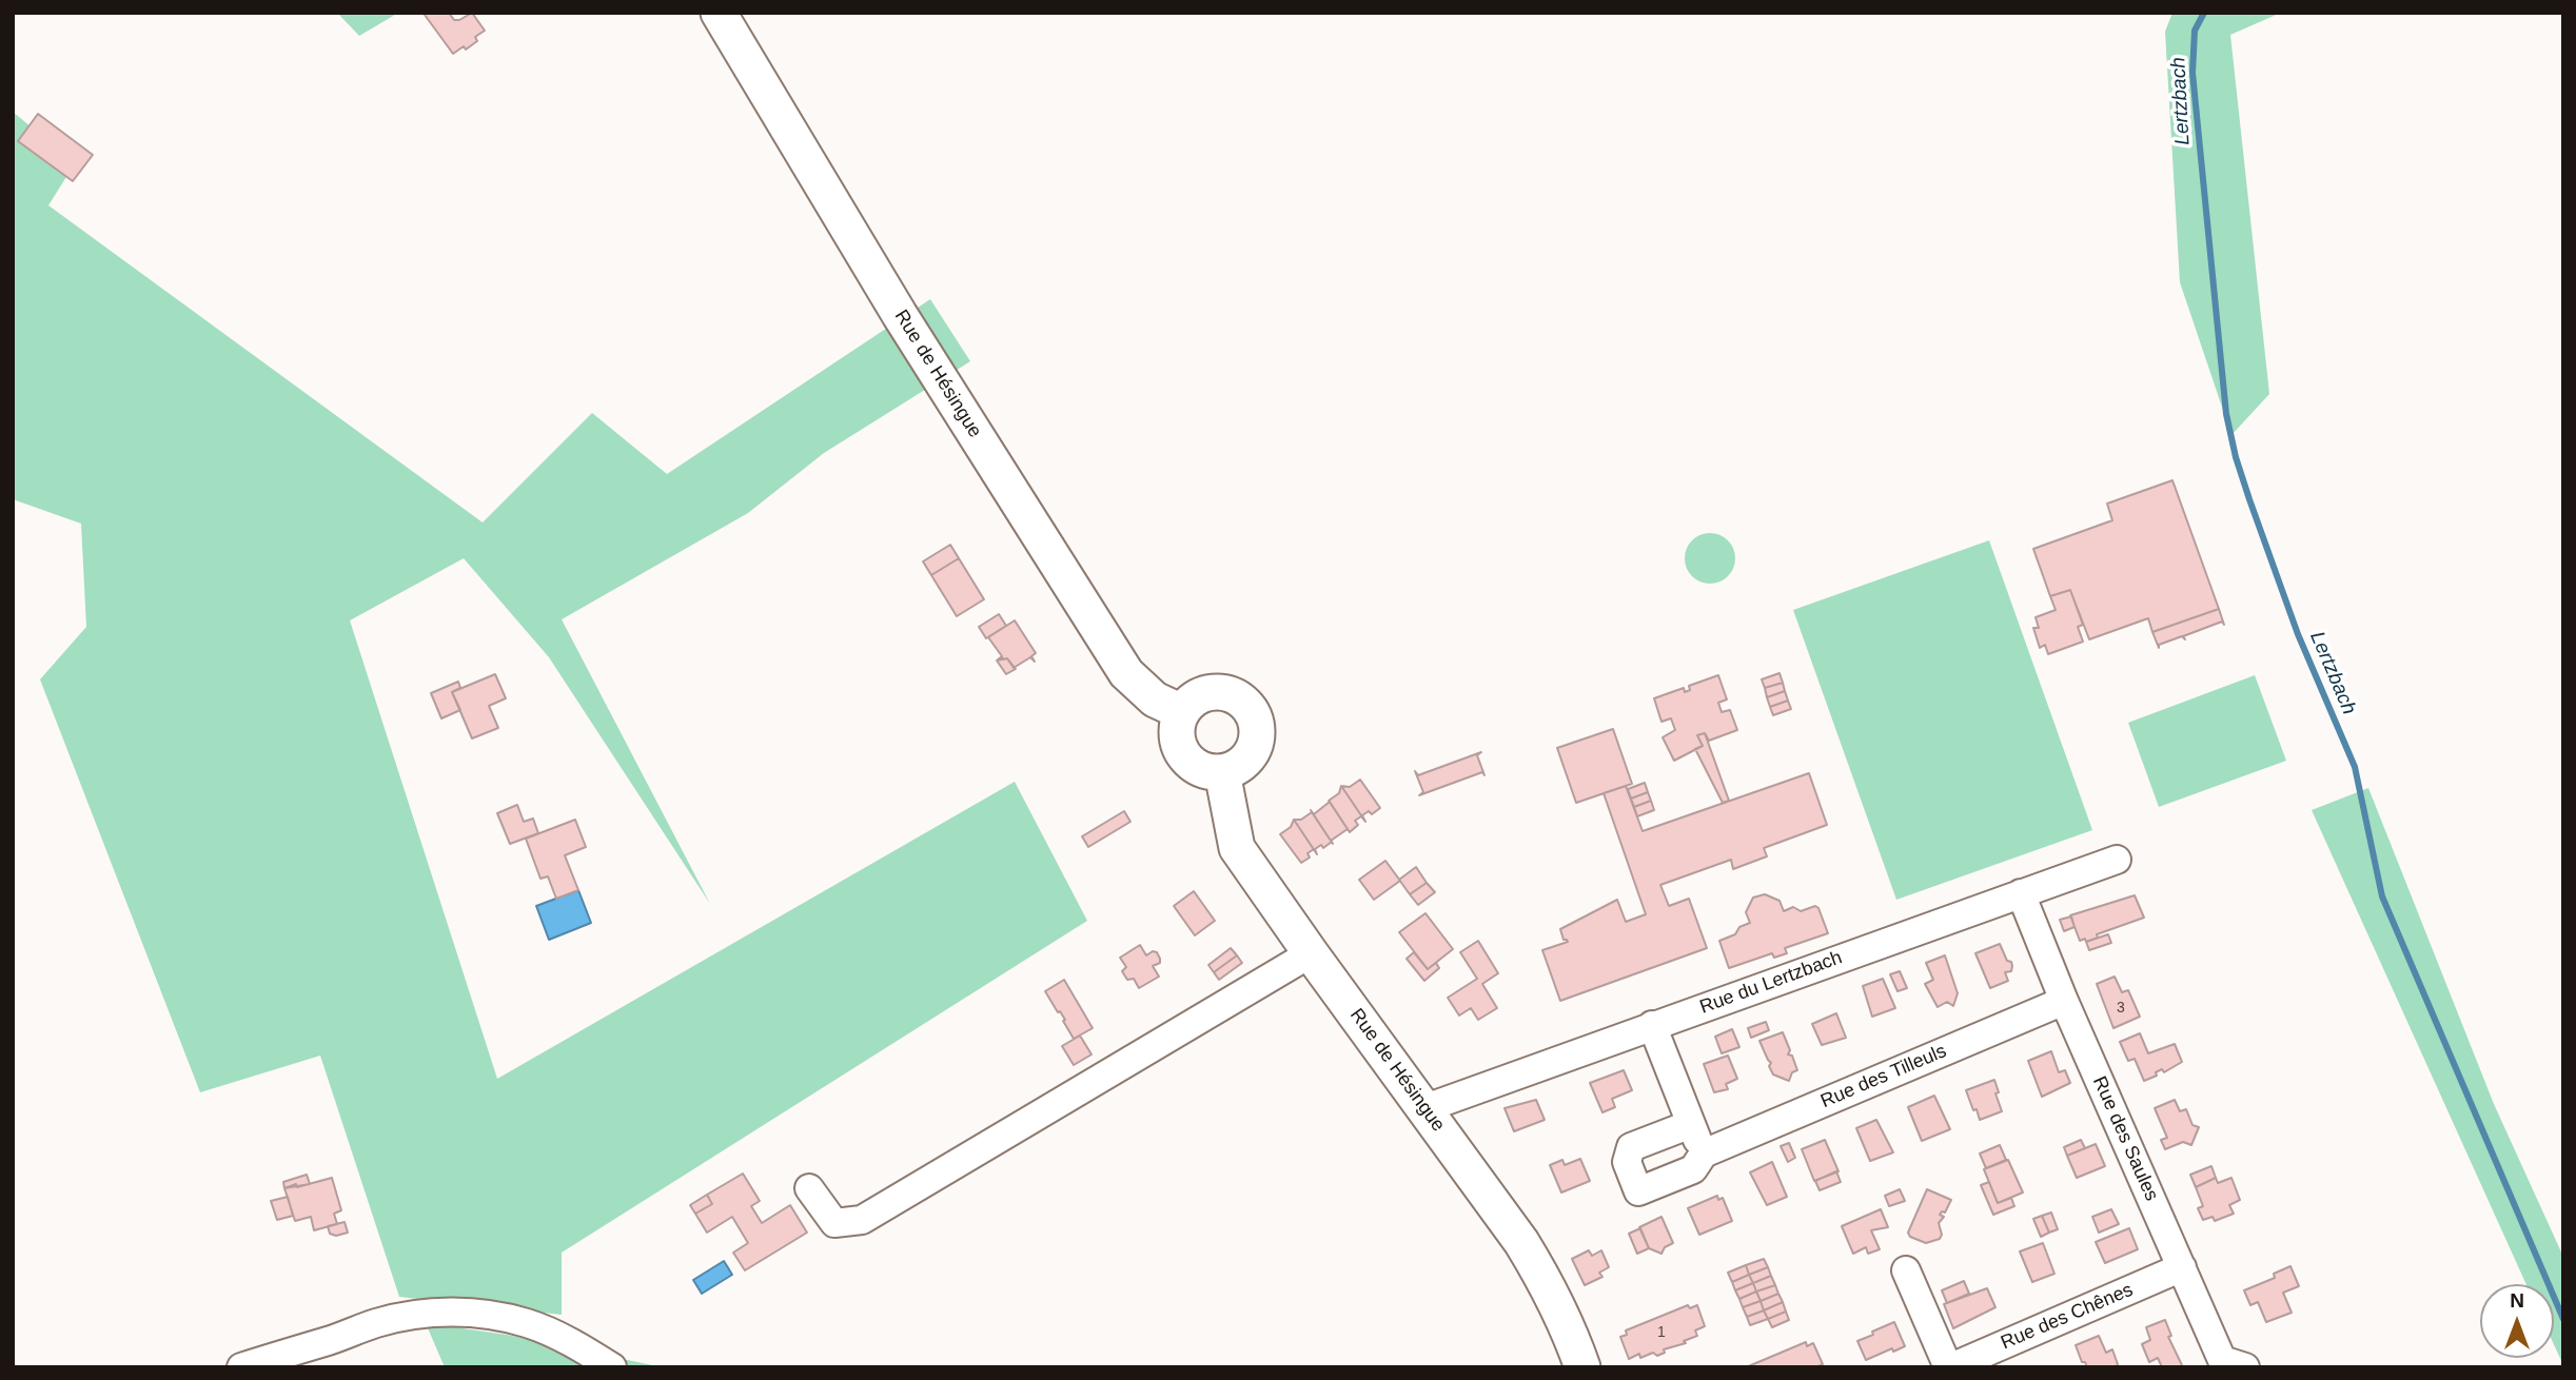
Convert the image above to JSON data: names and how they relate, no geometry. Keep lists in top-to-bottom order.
{
  "streets": {
    "main road": ["Rue de Hésingue"],
    "street": [
      "Rue du Lertzbach",
      "Rue des Tilleuls",
      "Rue des Saules",
      "Rue des Chênes"
    ]
  },
  "crossings": [
    ["Rue de Hésingue", "Rue du Lertzbach"],
    ["Rue du Lertzbach", "Rue des Saules"],
    ["Rue des Tilleuls", "Rue des Saules"],
    ["Rue des Saules", "Rue des Chênes"]
  ],
  "water": ["Lertzbach"],
  "house_numbers": ["3", "1"],
  "north": "top"
}
